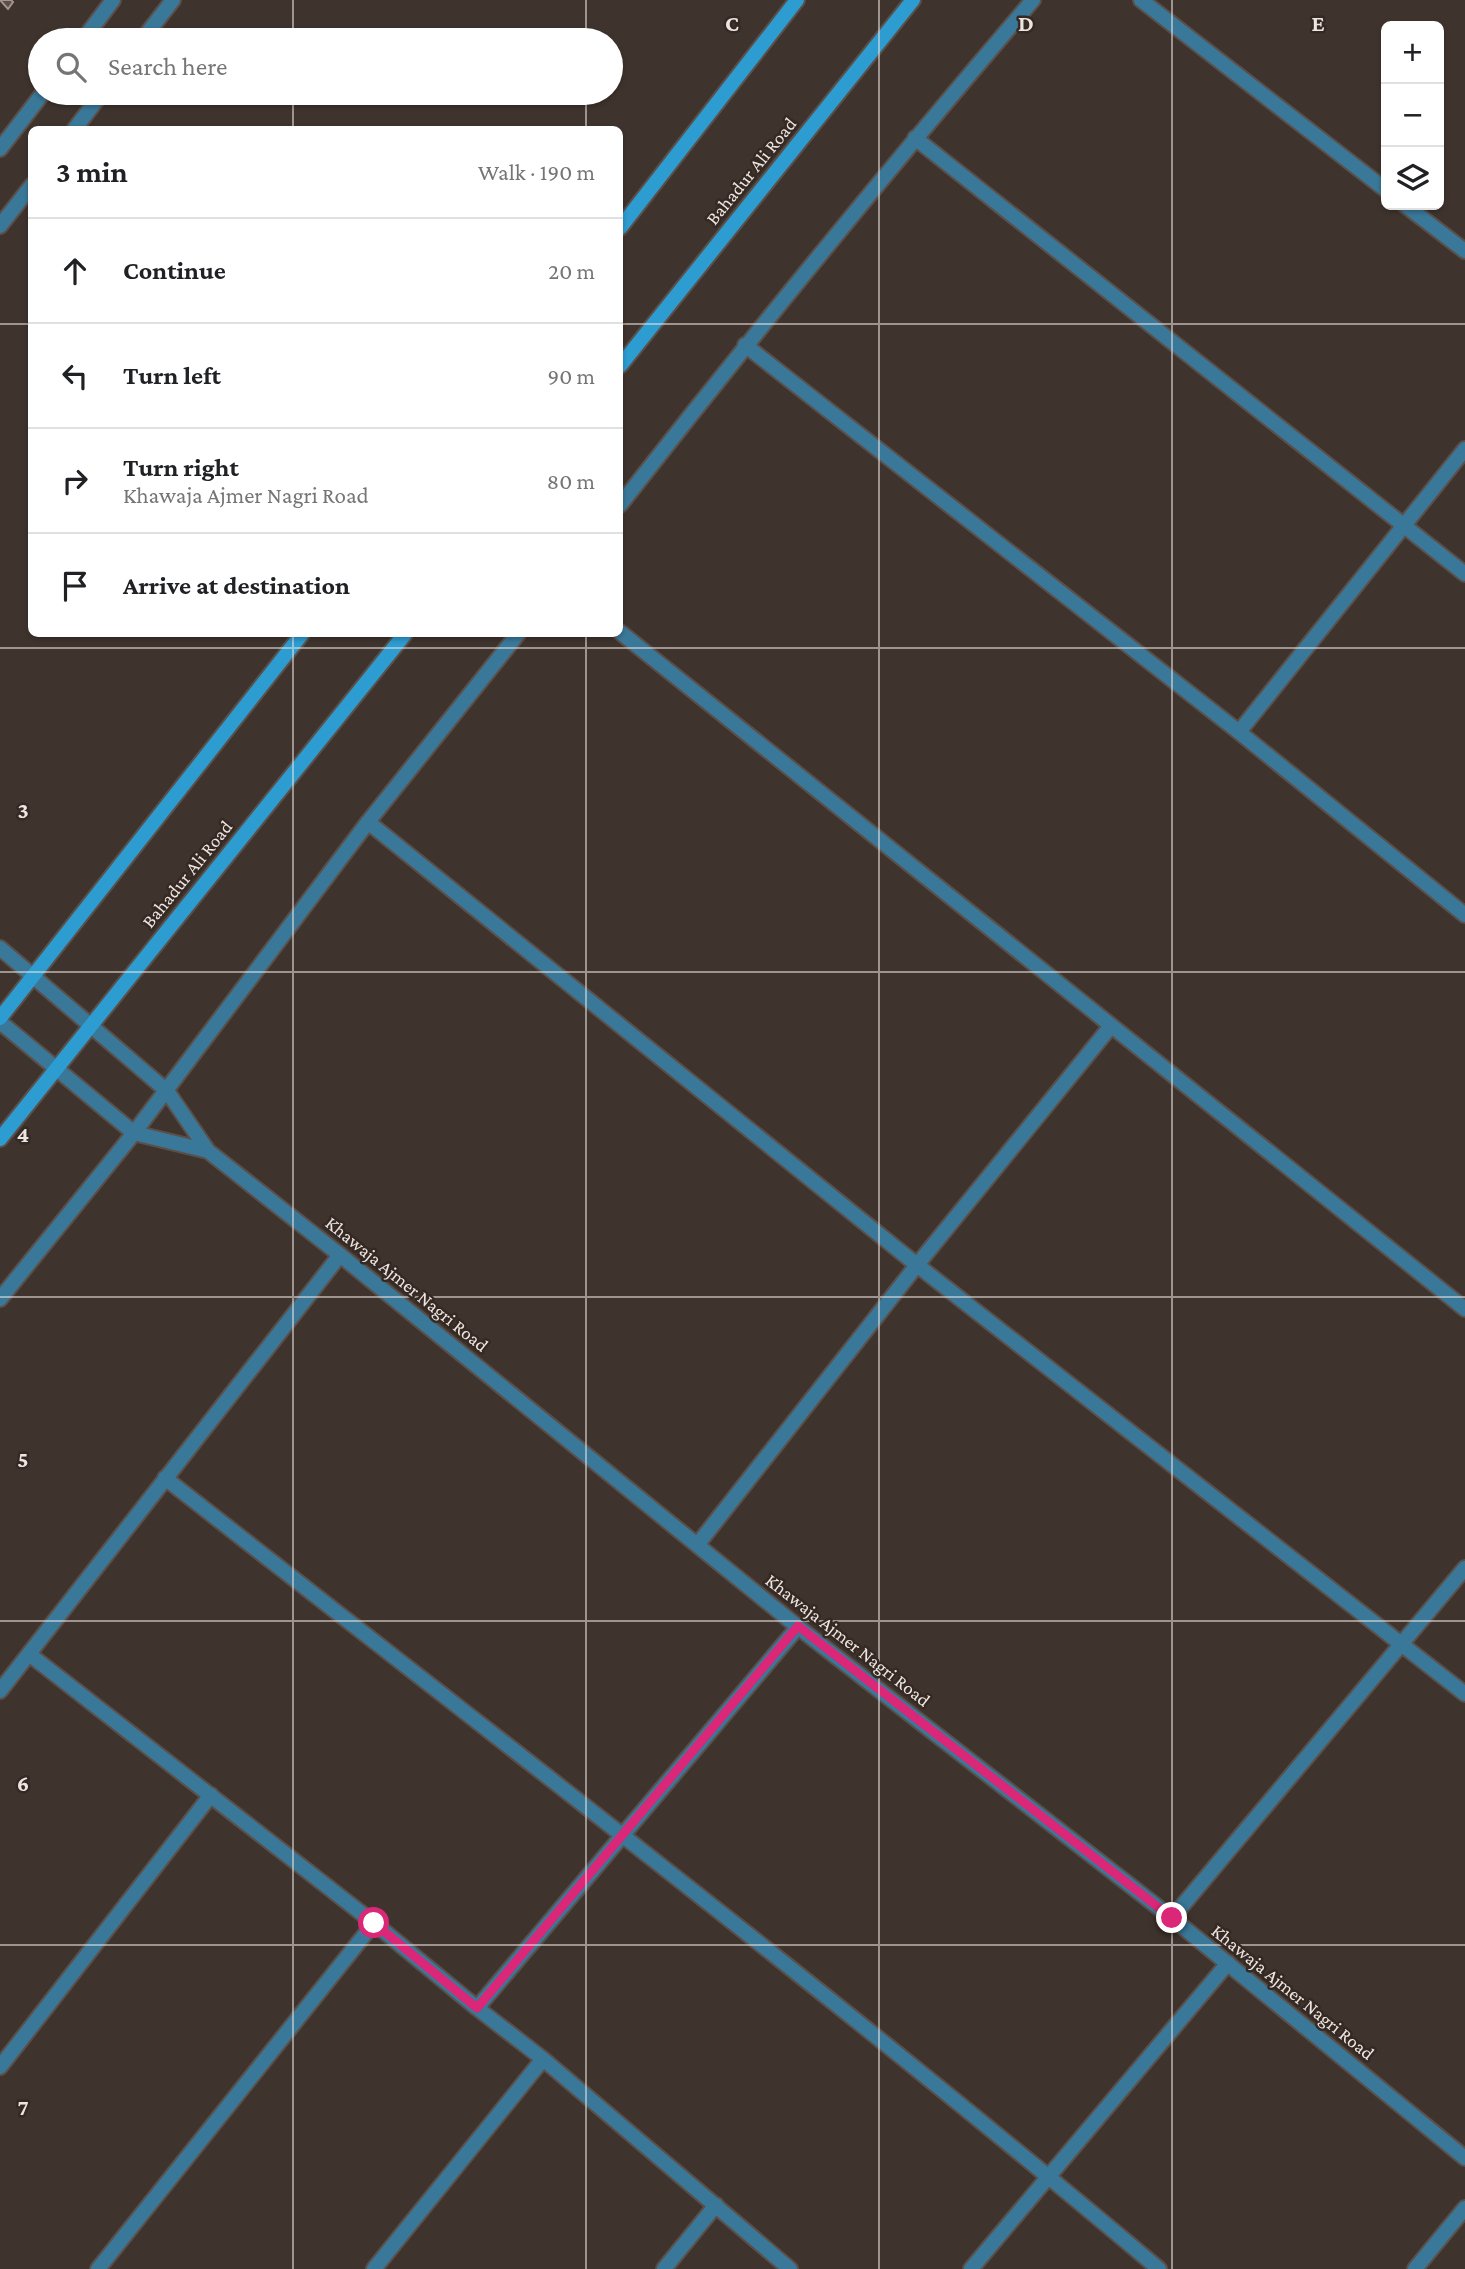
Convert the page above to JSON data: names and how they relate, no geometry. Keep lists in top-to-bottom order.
{
  "streets": {
    "main road": ["Bahadur Ali Road"],
    "street": ["Khawaja Ajmer Nagri Road"]
  },
  "crossings": [
    ["Bahadur Ali Road", "Khawaja Ajmer Nagri Road"]
  ],
  "page": {
    "map_buttons": ["+", "−"],
    "search": "Search here",
    "heading": ["3 min", "Walk · 190 m"],
    "list": [
      ["Continue", "20 m"],
      ["Turn left", "90 m"],
      ["Turn right", "Khawaja Ajmer Nagri Road", "80 m"],
      "Arrive at destination"
    ]
  },
  "grid": {
    "columns": ["C", "D", "E"],
    "rows": [
      "3",
      "4",
      "5",
      "6",
      "7"
    ]
  }
}
